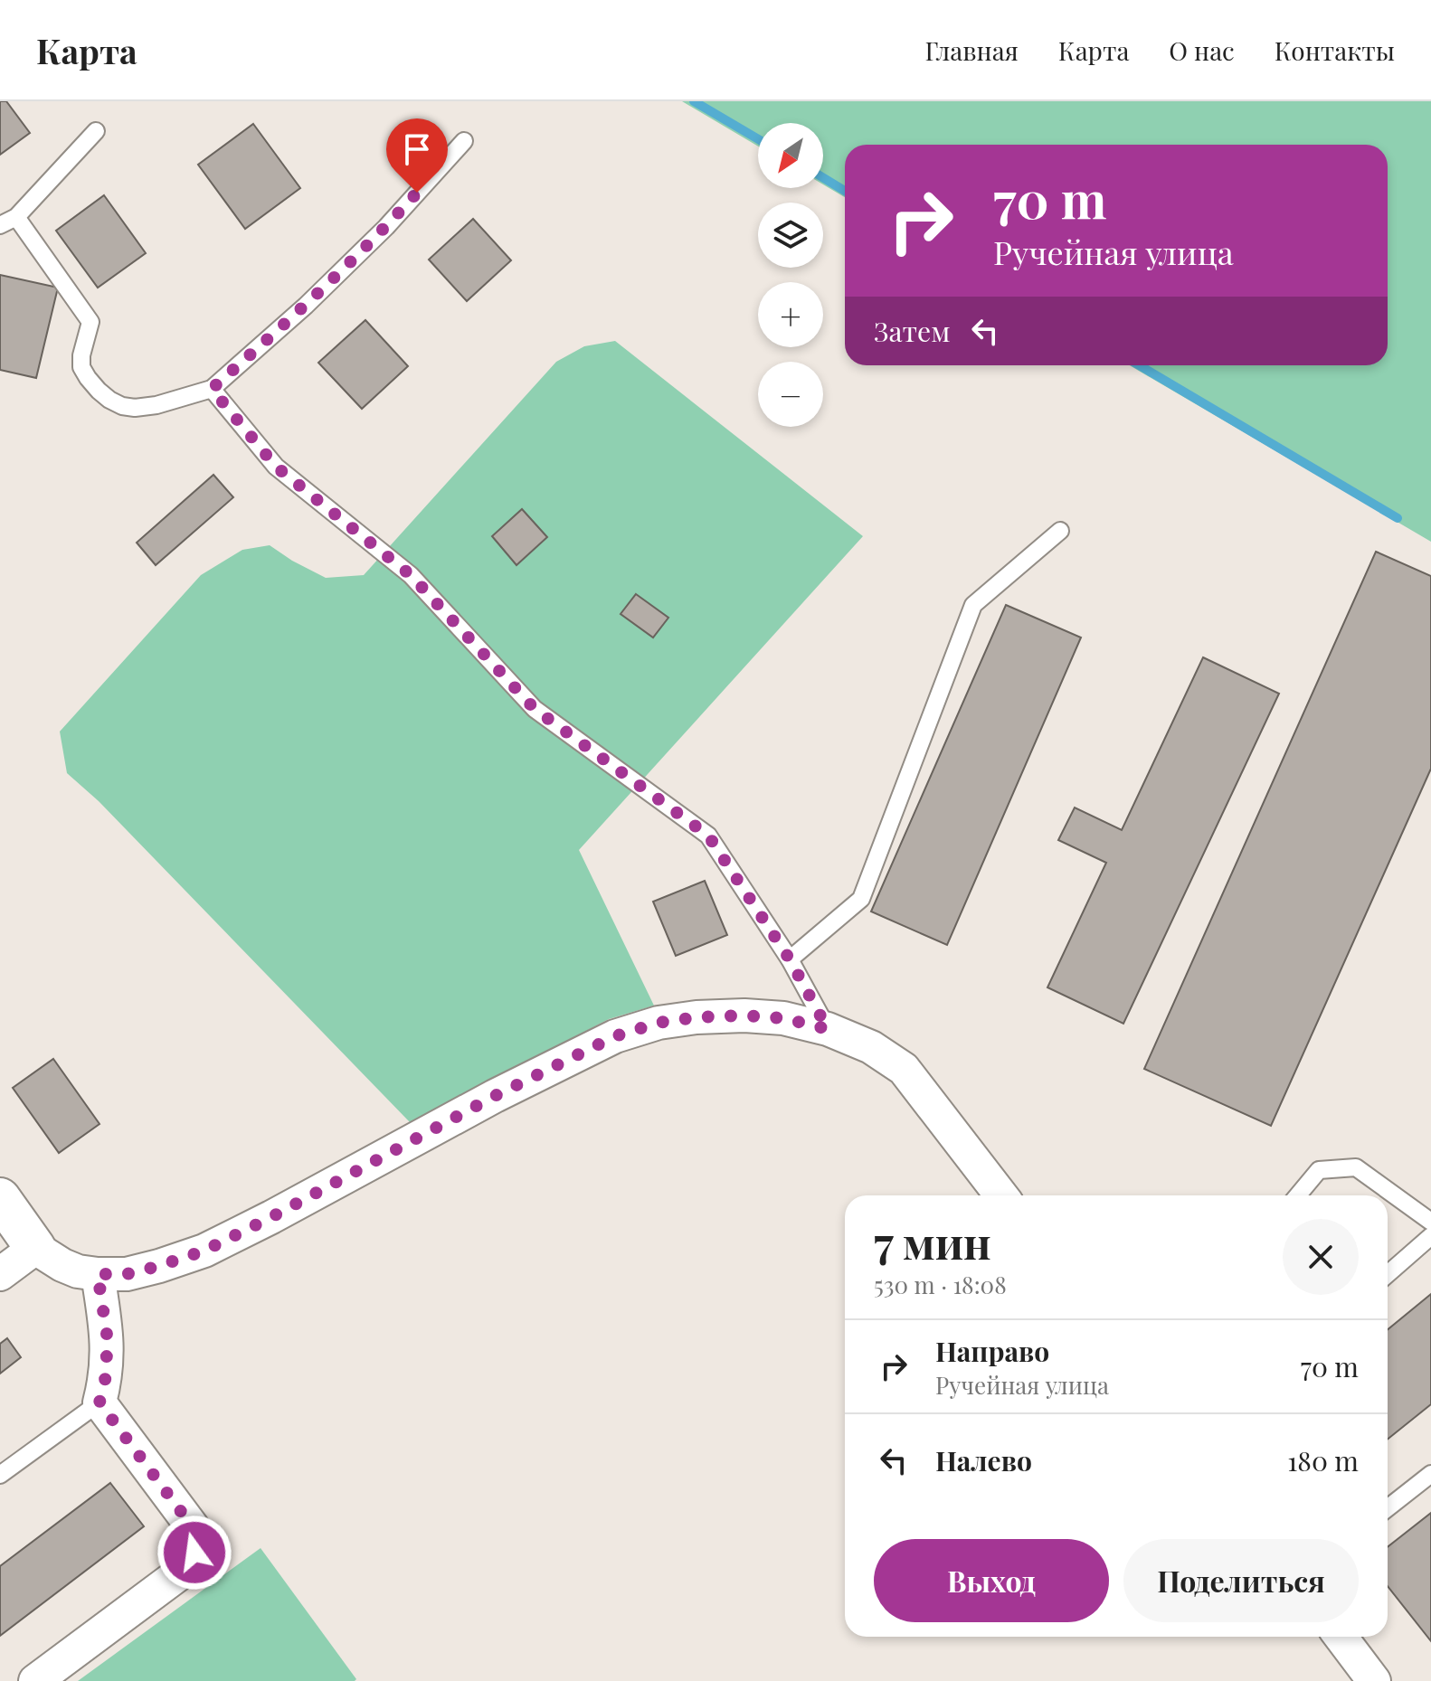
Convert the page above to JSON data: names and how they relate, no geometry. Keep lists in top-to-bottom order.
{
  "north": "bottom left",
  "page": {
    "header": "Карта",
    "nav": [
      "Главная",
      "Карта",
      "О нас",
      "Контакты"
    ],
    "map_buttons": ["+", "−"],
    "turn": ["70 m", "Ручейная улица"],
    "then": "Затем",
    "heading": ["7 мин", "530 m · 18:08"],
    "list": [
      {
        "name": "Направо",
        "note": "Ручейная улица",
        "value": "70 m"
      },
      {
        "name": "Налево",
        "value": "180 m"
      }
    ],
    "buttons": ["Выход", "Поделиться"]
  }
}
